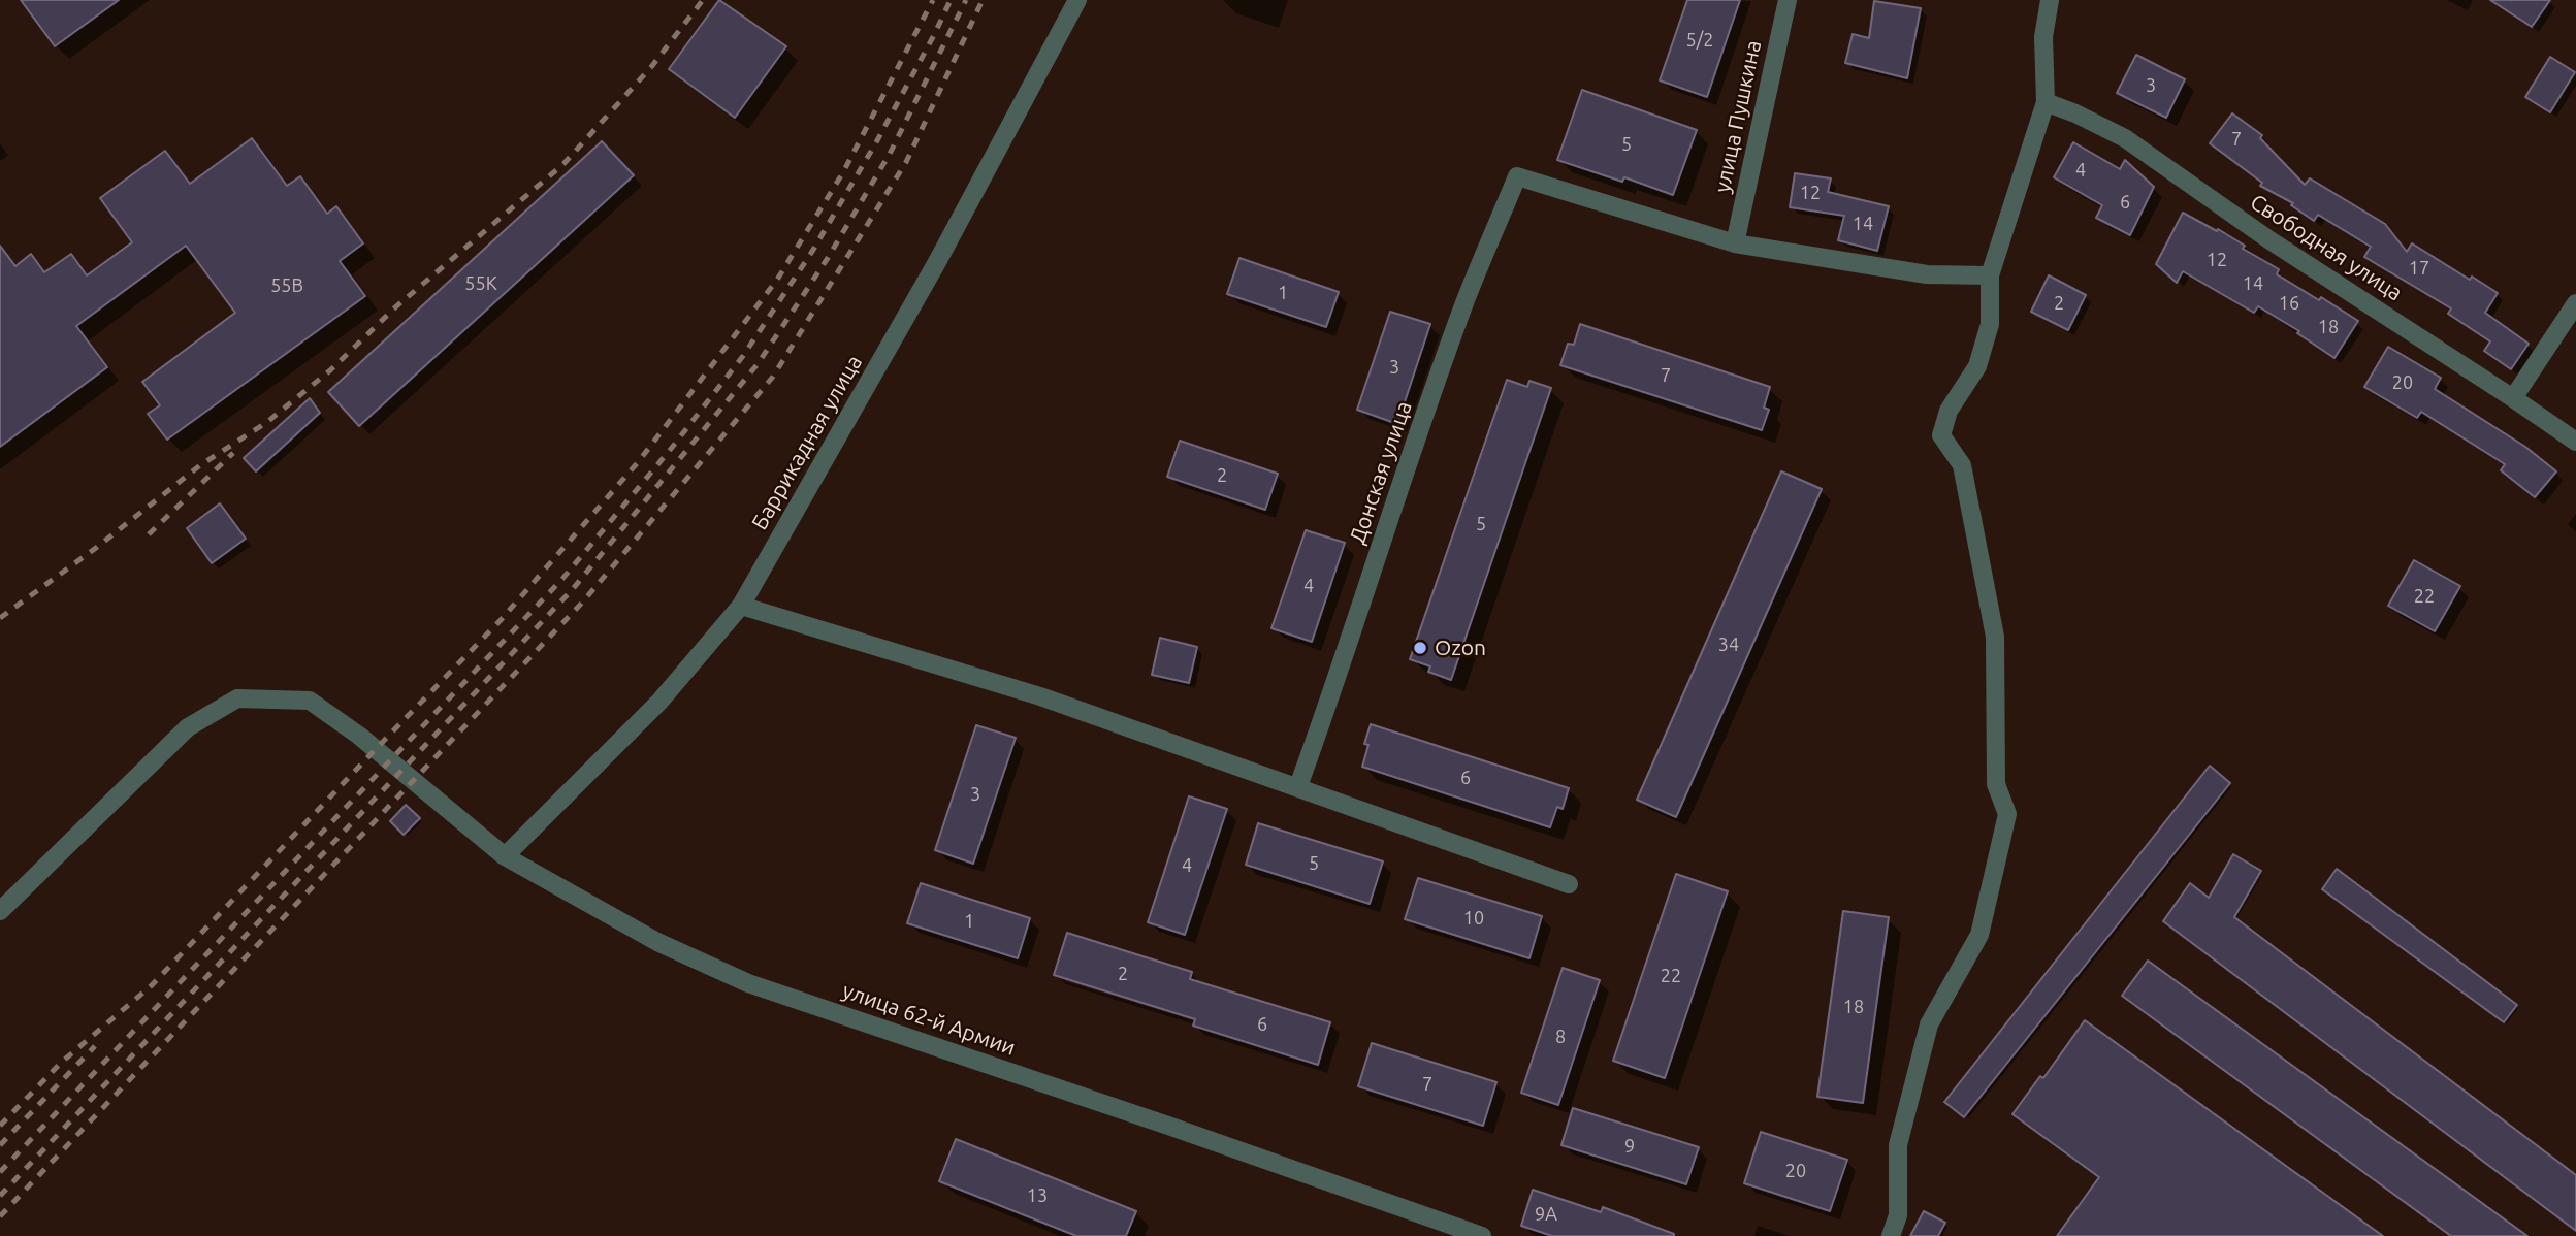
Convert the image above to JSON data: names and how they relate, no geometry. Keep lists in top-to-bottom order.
{
  "streets": {
    "street": [
      "улица Пушкина",
      "Свободная улица",
      "Баррикадная улица",
      "Донская улица",
      "улица 62-й Армии"
    ]
  },
  "crossings": [
    ["улица Пушкина", "Донская улица"],
    ["Баррикадная улица", "улица 62-й Армии"]
  ],
  "places": ["Ozon"],
  "house_numbers": [
    "5/2",
    "3",
    "7",
    "5",
    "4",
    "12",
    "6",
    "14",
    "12",
    "17",
    "55К",
    "14",
    "55В",
    "1",
    "2",
    "16",
    "18",
    "3",
    "7",
    "20",
    "2",
    "5",
    "4",
    "22",
    "34",
    "6",
    "3",
    "5",
    "4",
    "10",
    "1",
    "2",
    "22",
    "18",
    "6",
    "8",
    "7",
    "9",
    "20",
    "13",
    "9А"
  ]
}
